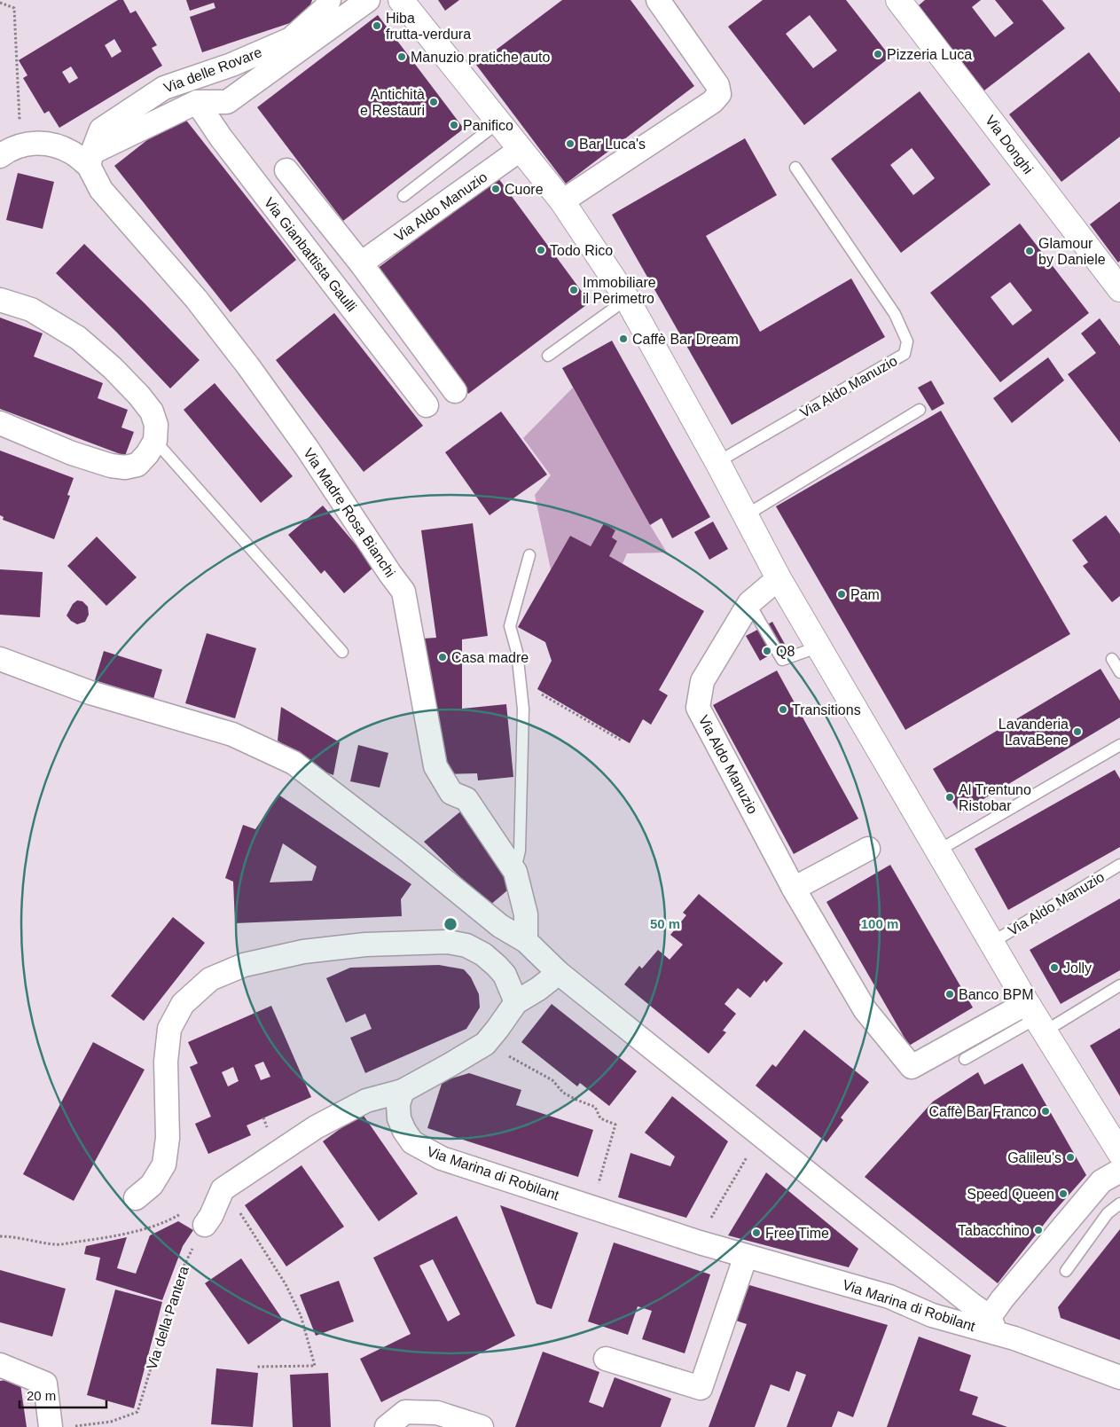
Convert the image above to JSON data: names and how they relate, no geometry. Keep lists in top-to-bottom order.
{
  "streets": {
    "street": [
      "Via delle Rovare",
      "Via Donghi",
      "Via Aldo Manuzio",
      "Via Gianbattista Gaulli",
      "Via Madre Rosa Bianchi",
      "Via Marina di Robilant"
    ],
    "path": ["Via della Pantera"]
  },
  "crossings": [
    ["Via delle Rovare", "Via Madre Rosa Bianchi"]
  ],
  "places": [
    "Hiba frutta-verdura",
    "Pizzeria Luca",
    "Manuzio pratiche auto",
    "Antichità e Restauri",
    "Panifico",
    "Bar Luca's",
    "Cuore",
    "Todo Rico",
    "Glamour by Daniele",
    "Immobiliare il Perimetro",
    "Caffè Bar Dream",
    "Pam",
    "Q8",
    "Casa madre",
    "Transitions",
    "Lavanderia LavaBene",
    "Al Trentuno Ristobar",
    "Jolly",
    "Banco BPM",
    "Caffè Bar Franco",
    "Galileu's",
    "Speed Queen",
    "Tabacchino",
    "Free Time"
  ],
  "scale_bar": "20 m",
  "rings": ["50 m", "100 m"]
}
